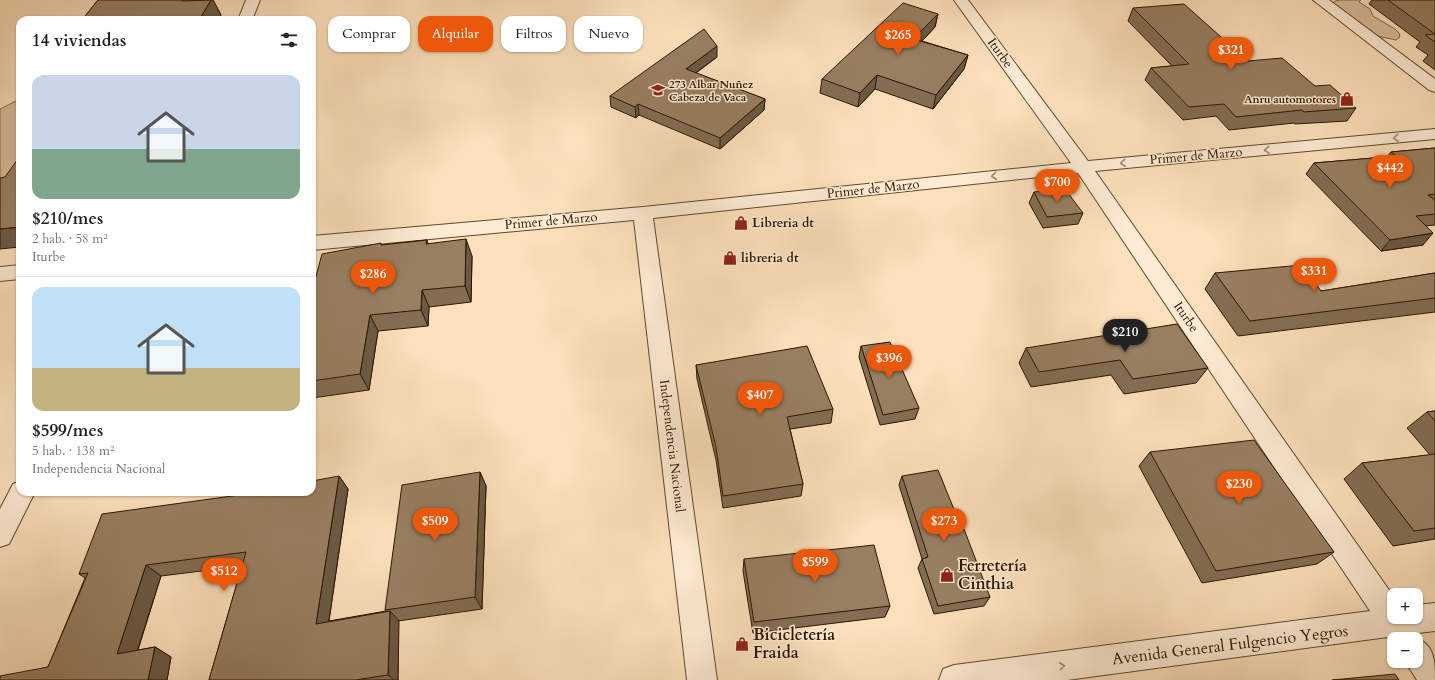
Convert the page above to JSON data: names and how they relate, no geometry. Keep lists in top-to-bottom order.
{
  "streets": {
    "street": [
      "Iturbe",
      "Primer de Marzo",
      "Independencia Nacional",
      "Avenida General Fulgencio Yegros"
    ]
  },
  "crossings": [
    ["Iturbe", "Primer de Marzo"],
    ["Iturbe", "Avenida General Fulgencio Yegros"],
    ["Primer de Marzo", "Independencia Nacional"]
  ],
  "one_way": ["Primer de Marzo", "Avenida General Fulgencio Yegros"],
  "places": {
    "school or university": ["273 Albar Nuñez Cabeza de Vaca"],
    "shop": [
      "Anru automotores",
      "Libreria dt",
      "libreria dt",
      "Ferretería Cinthia",
      "Bicicletería Fraida"
    ]
  },
  "page": {
    "chip": [
      "Comprar",
      "Alquilar",
      "Filtros",
      "Nuevo"
    ],
    "heading": "14 viviendas",
    "price": [
      "$265",
      "$321",
      "$442",
      "$700",
      "$331",
      "$286",
      "$210",
      "$396",
      "$407",
      "$230",
      "$509",
      "$273",
      "$599",
      "$512"
    ],
    "list": [
      {
        "name": "$210/mes",
        "note": "2 hab. · 58 m² · Iturbe"
      },
      {
        "name": "$599/mes",
        "note": "5 hab. · 138 m² · Independencia Nacional"
      }
    ],
    "map_buttons": ["+", "−"]
  }
}
